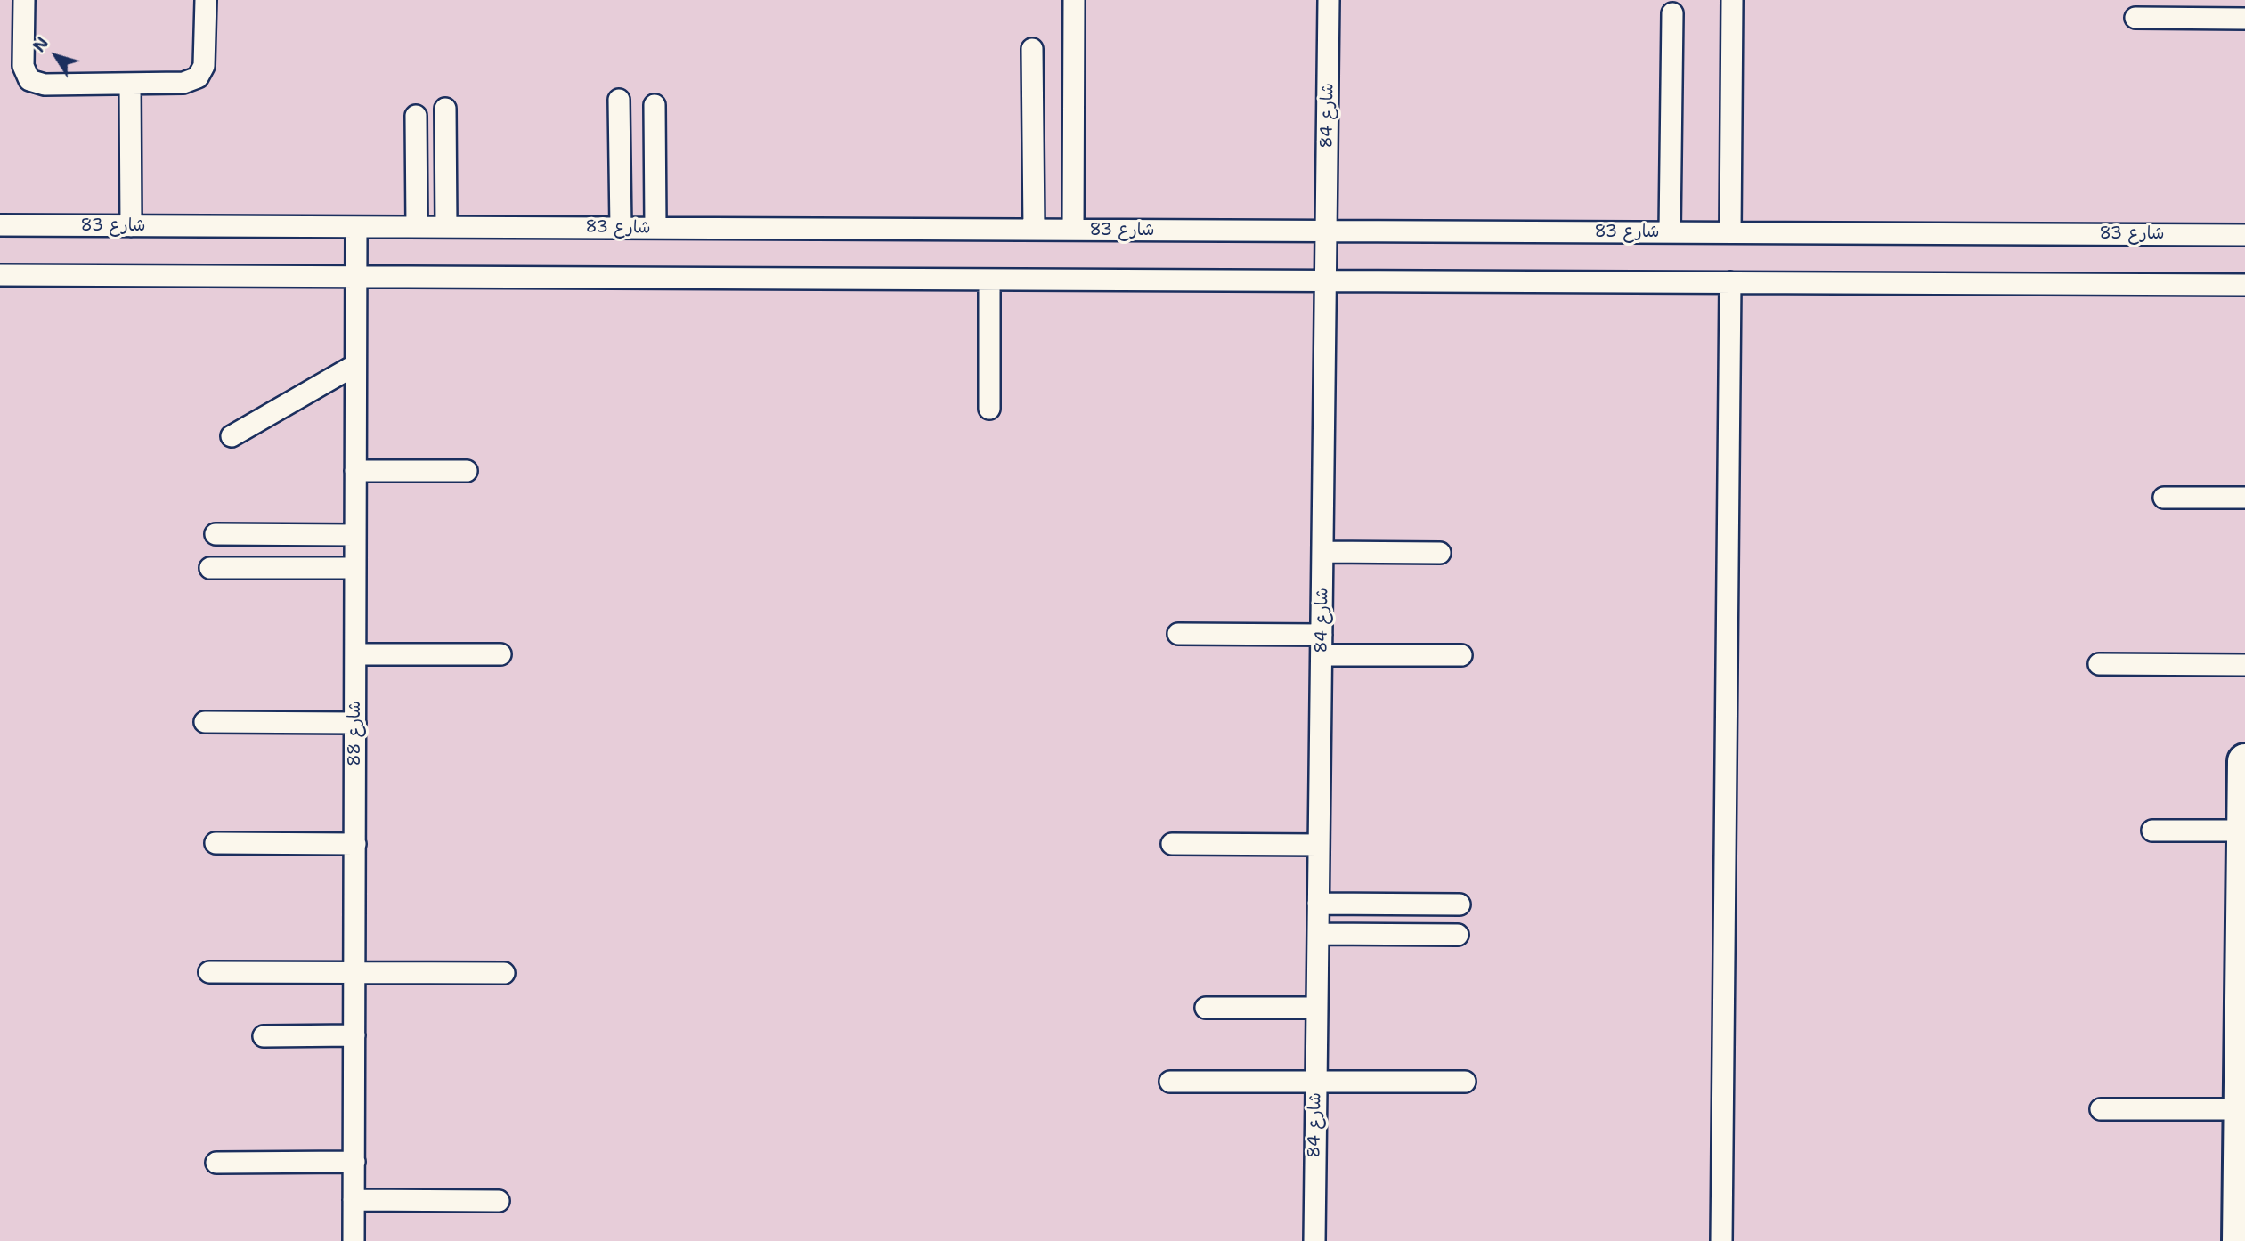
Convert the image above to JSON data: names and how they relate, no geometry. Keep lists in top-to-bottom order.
{
  "streets": {
    "lane": ["شارع 84", "شارع 83", "شارع 88"]
  },
  "crossings": [
    ["شارع 84", "شارع 83"],
    ["شارع 83", "شارع 88"]
  ],
  "north": "top left"
}
